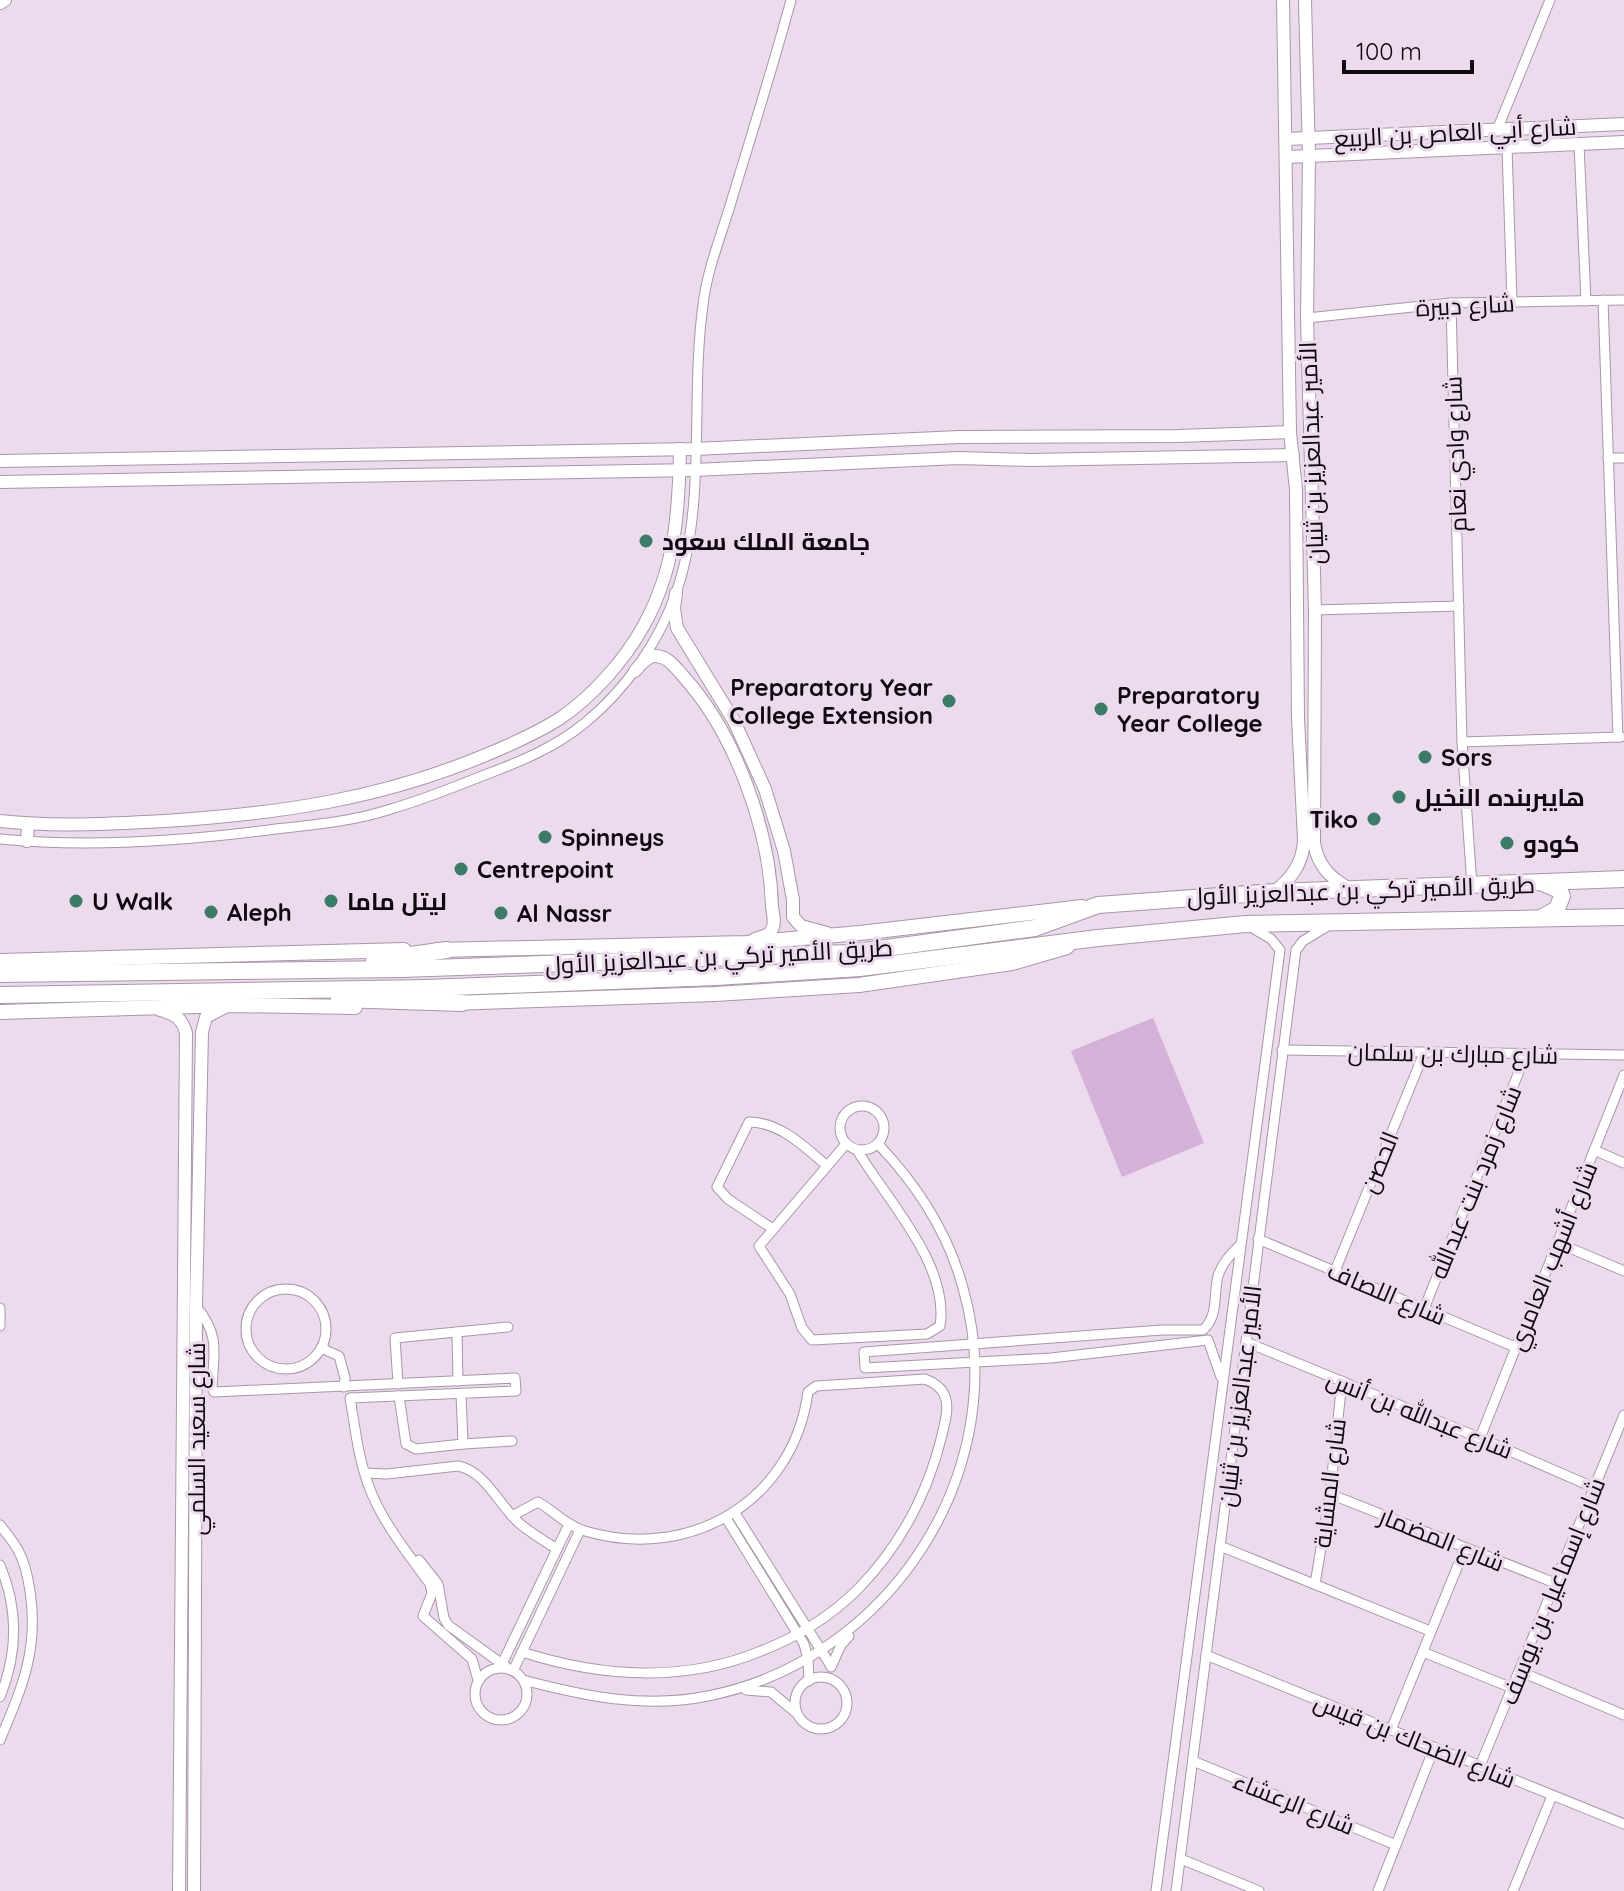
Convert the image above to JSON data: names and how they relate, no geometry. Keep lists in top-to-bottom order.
{
  "streets": {
    "main road": ["طريق الأمير تركي بن عبدالعزيز الأول"],
    "street": [
      "شارع أبي العاص بن الربيع",
      "شارع دبيرة",
      "الأمير عبدالعزيز بن ثنيان",
      "شارع وادي نعام",
      "شارع مبارك بن سلمان",
      "الحصن",
      "شارع زمرد بنت عبدالله",
      "شارع أشهب العامري",
      "شارع اللصاف",
      "شارع عبدالله بن أنس",
      "شارع سعيد السلمي",
      "شارع المشاية",
      "شارع المضمار",
      "شارع إسماعيل بن يوسف",
      "شارع الضحاك بن قيس",
      "شارع الرعشاء"
    ]
  },
  "crossings": [
    ["شارع أبي العاص بن الربيع", "الأمير عبدالعزيز بن ثنيان"],
    ["شارع دبيرة", "الأمير عبدالعزيز بن ثنيان"],
    ["شارع دبيرة", "شارع وادي نعام"],
    ["الأمير عبدالعزيز بن ثنيان", "طريق الأمير تركي بن عبدالعزيز الأول"],
    ["الأمير عبدالعزيز بن ثنيان", "شارع مبارك بن سلمان"],
    ["الأمير عبدالعزيز بن ثنيان", "شارع اللصاف"],
    ["الأمير عبدالعزيز بن ثنيان", "شارع عبدالله بن أنس"],
    ["الأمير عبدالعزيز بن ثنيان", "شارع الضحاك بن قيس"],
    ["الأمير عبدالعزيز بن ثنيان", "شارع الرعشاء"],
    ["شارع وادي نعام", "طريق الأمير تركي بن عبدالعزيز الأول"],
    ["شارع مبارك بن سلمان", "الحصن"],
    ["شارع مبارك بن سلمان", "شارع زمرد بنت عبدالله"],
    ["الحصن", "شارع اللصاف"],
    ["شارع زمرد بنت عبدالله", "شارع اللصاف"],
    ["شارع أشهب العامري", "شارع اللصاف"],
    ["شارع أشهب العامري", "شارع عبدالله بن أنس"],
    ["شارع عبدالله بن أنس", "شارع المشاية"],
    ["شارع عبدالله بن أنس", "شارع إسماعيل بن يوسف"],
    ["شارع المشاية", "شارع المضمار"],
    ["شارع المضمار", "شارع إسماعيل بن يوسف"],
    ["شارع إسماعيل بن يوسف", "شارع الضحاك بن قيس"]
  ],
  "places": [
    "جامعة الملك سعود",
    "Preparatory Year College Extension",
    "Preparatory Year College",
    "Sors",
    "هايبربنده النخيل",
    "Tiko",
    "Spinneys",
    "كودو",
    "Centrepoint",
    "U Walk",
    "ليتل ماما",
    "Aleph",
    "Al Nassr"
  ],
  "scale_bar": "100 m"
}
